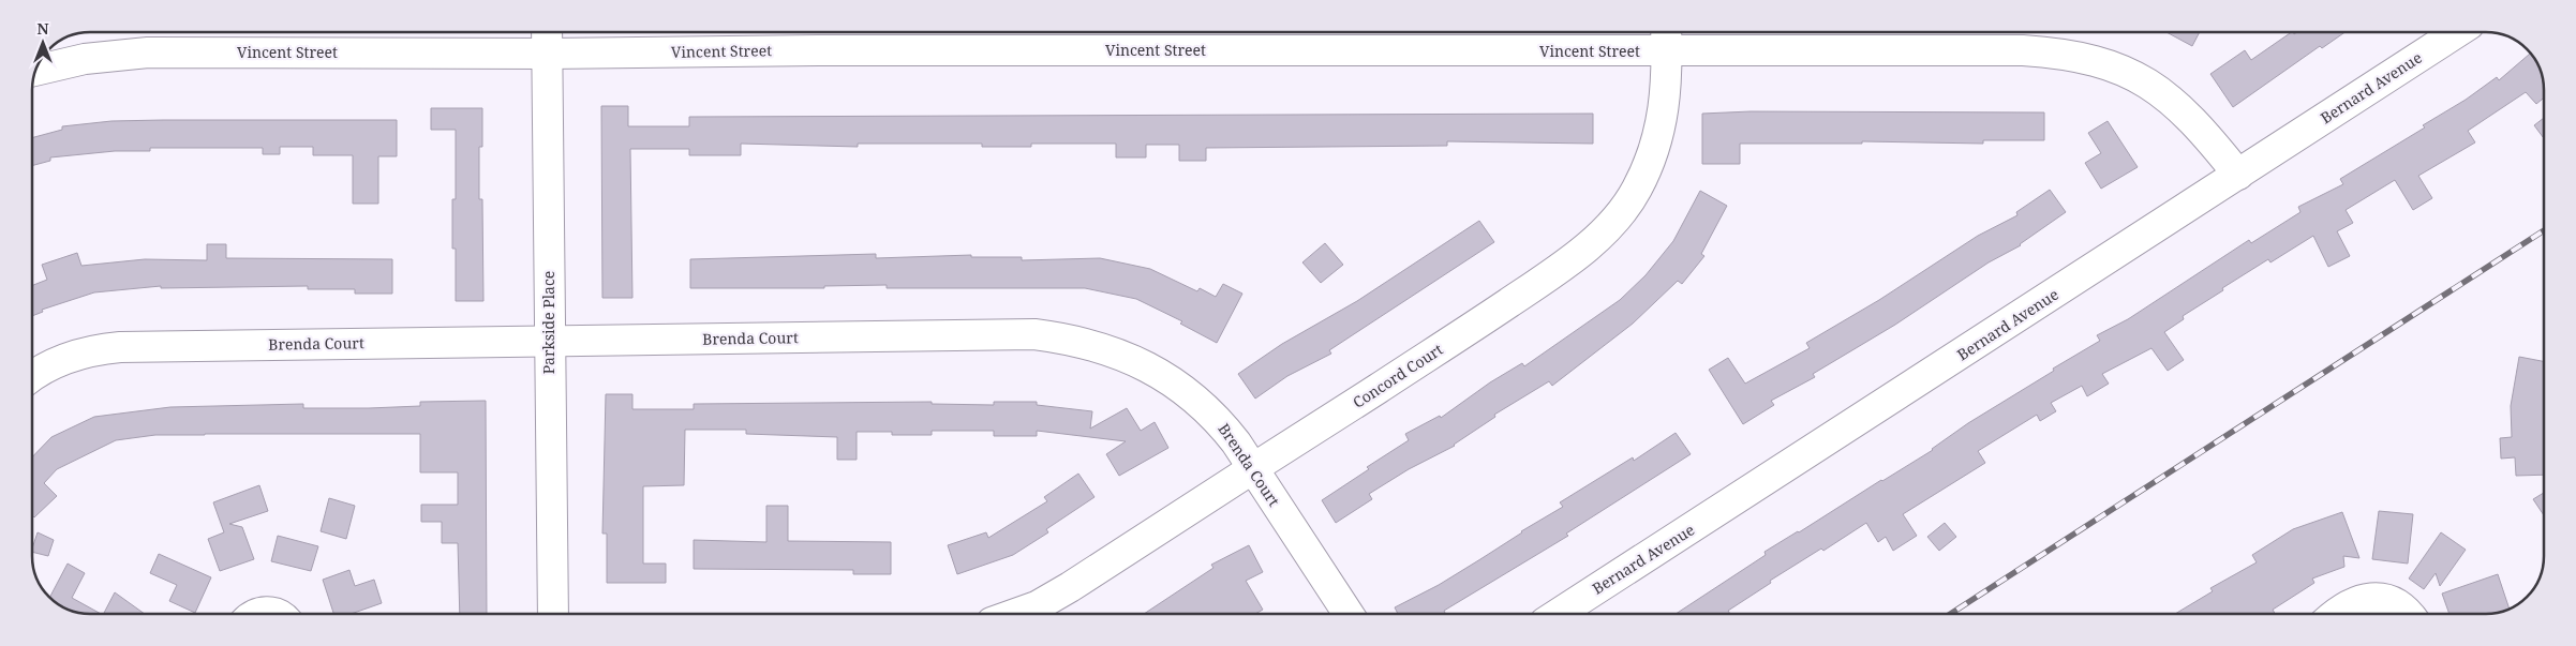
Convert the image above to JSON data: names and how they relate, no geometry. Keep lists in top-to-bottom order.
{
  "streets": {
    "street": [
      "Vincent Street",
      "Bernard Avenue",
      "Parkside Place",
      "Brenda Court",
      "Concord Court"
    ]
  },
  "crossings": [
    ["Vincent Street", "Bernard Avenue"],
    ["Vincent Street", "Parkside Place"],
    ["Vincent Street", "Concord Court"],
    ["Parkside Place", "Brenda Court"],
    ["Brenda Court", "Concord Court"]
  ],
  "north": "top"
}
